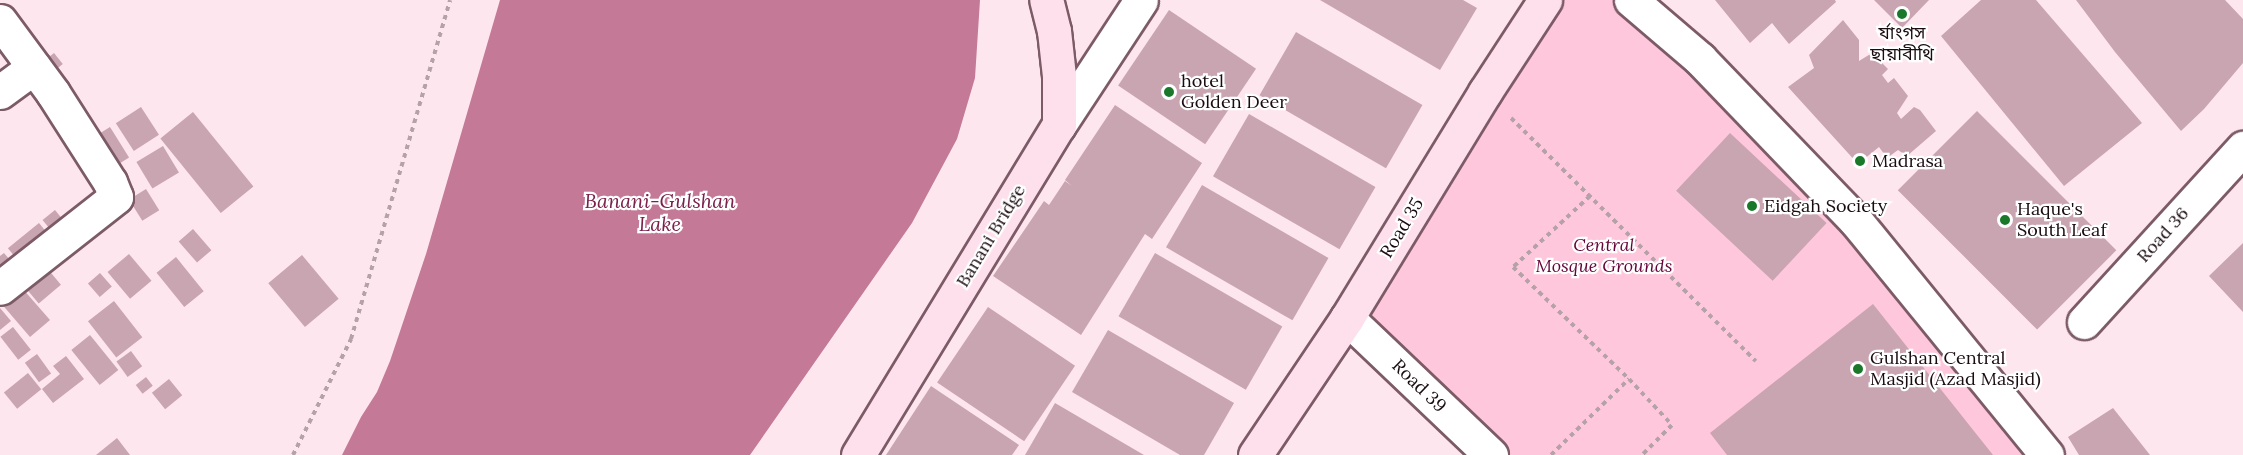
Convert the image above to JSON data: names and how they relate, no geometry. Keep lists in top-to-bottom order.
{
  "streets": {
    "main road": ["Road 35", "Banani Bridge"],
    "street": ["Road 36", "Road 39"]
  },
  "crossings": [
    ["Road 35", "Road 39"]
  ],
  "water": ["Banani-Gulshan Lake"],
  "parks": ["Central Mosque Grounds"],
  "places": [
    "র্যাংগস ছায়াবীথি",
    "hotel Golden Deer",
    "Madrasa",
    "Eidgah Society",
    "Haque's South Leaf",
    "Gulshan Central Masjid (Azad Masjid)"
  ]
}
